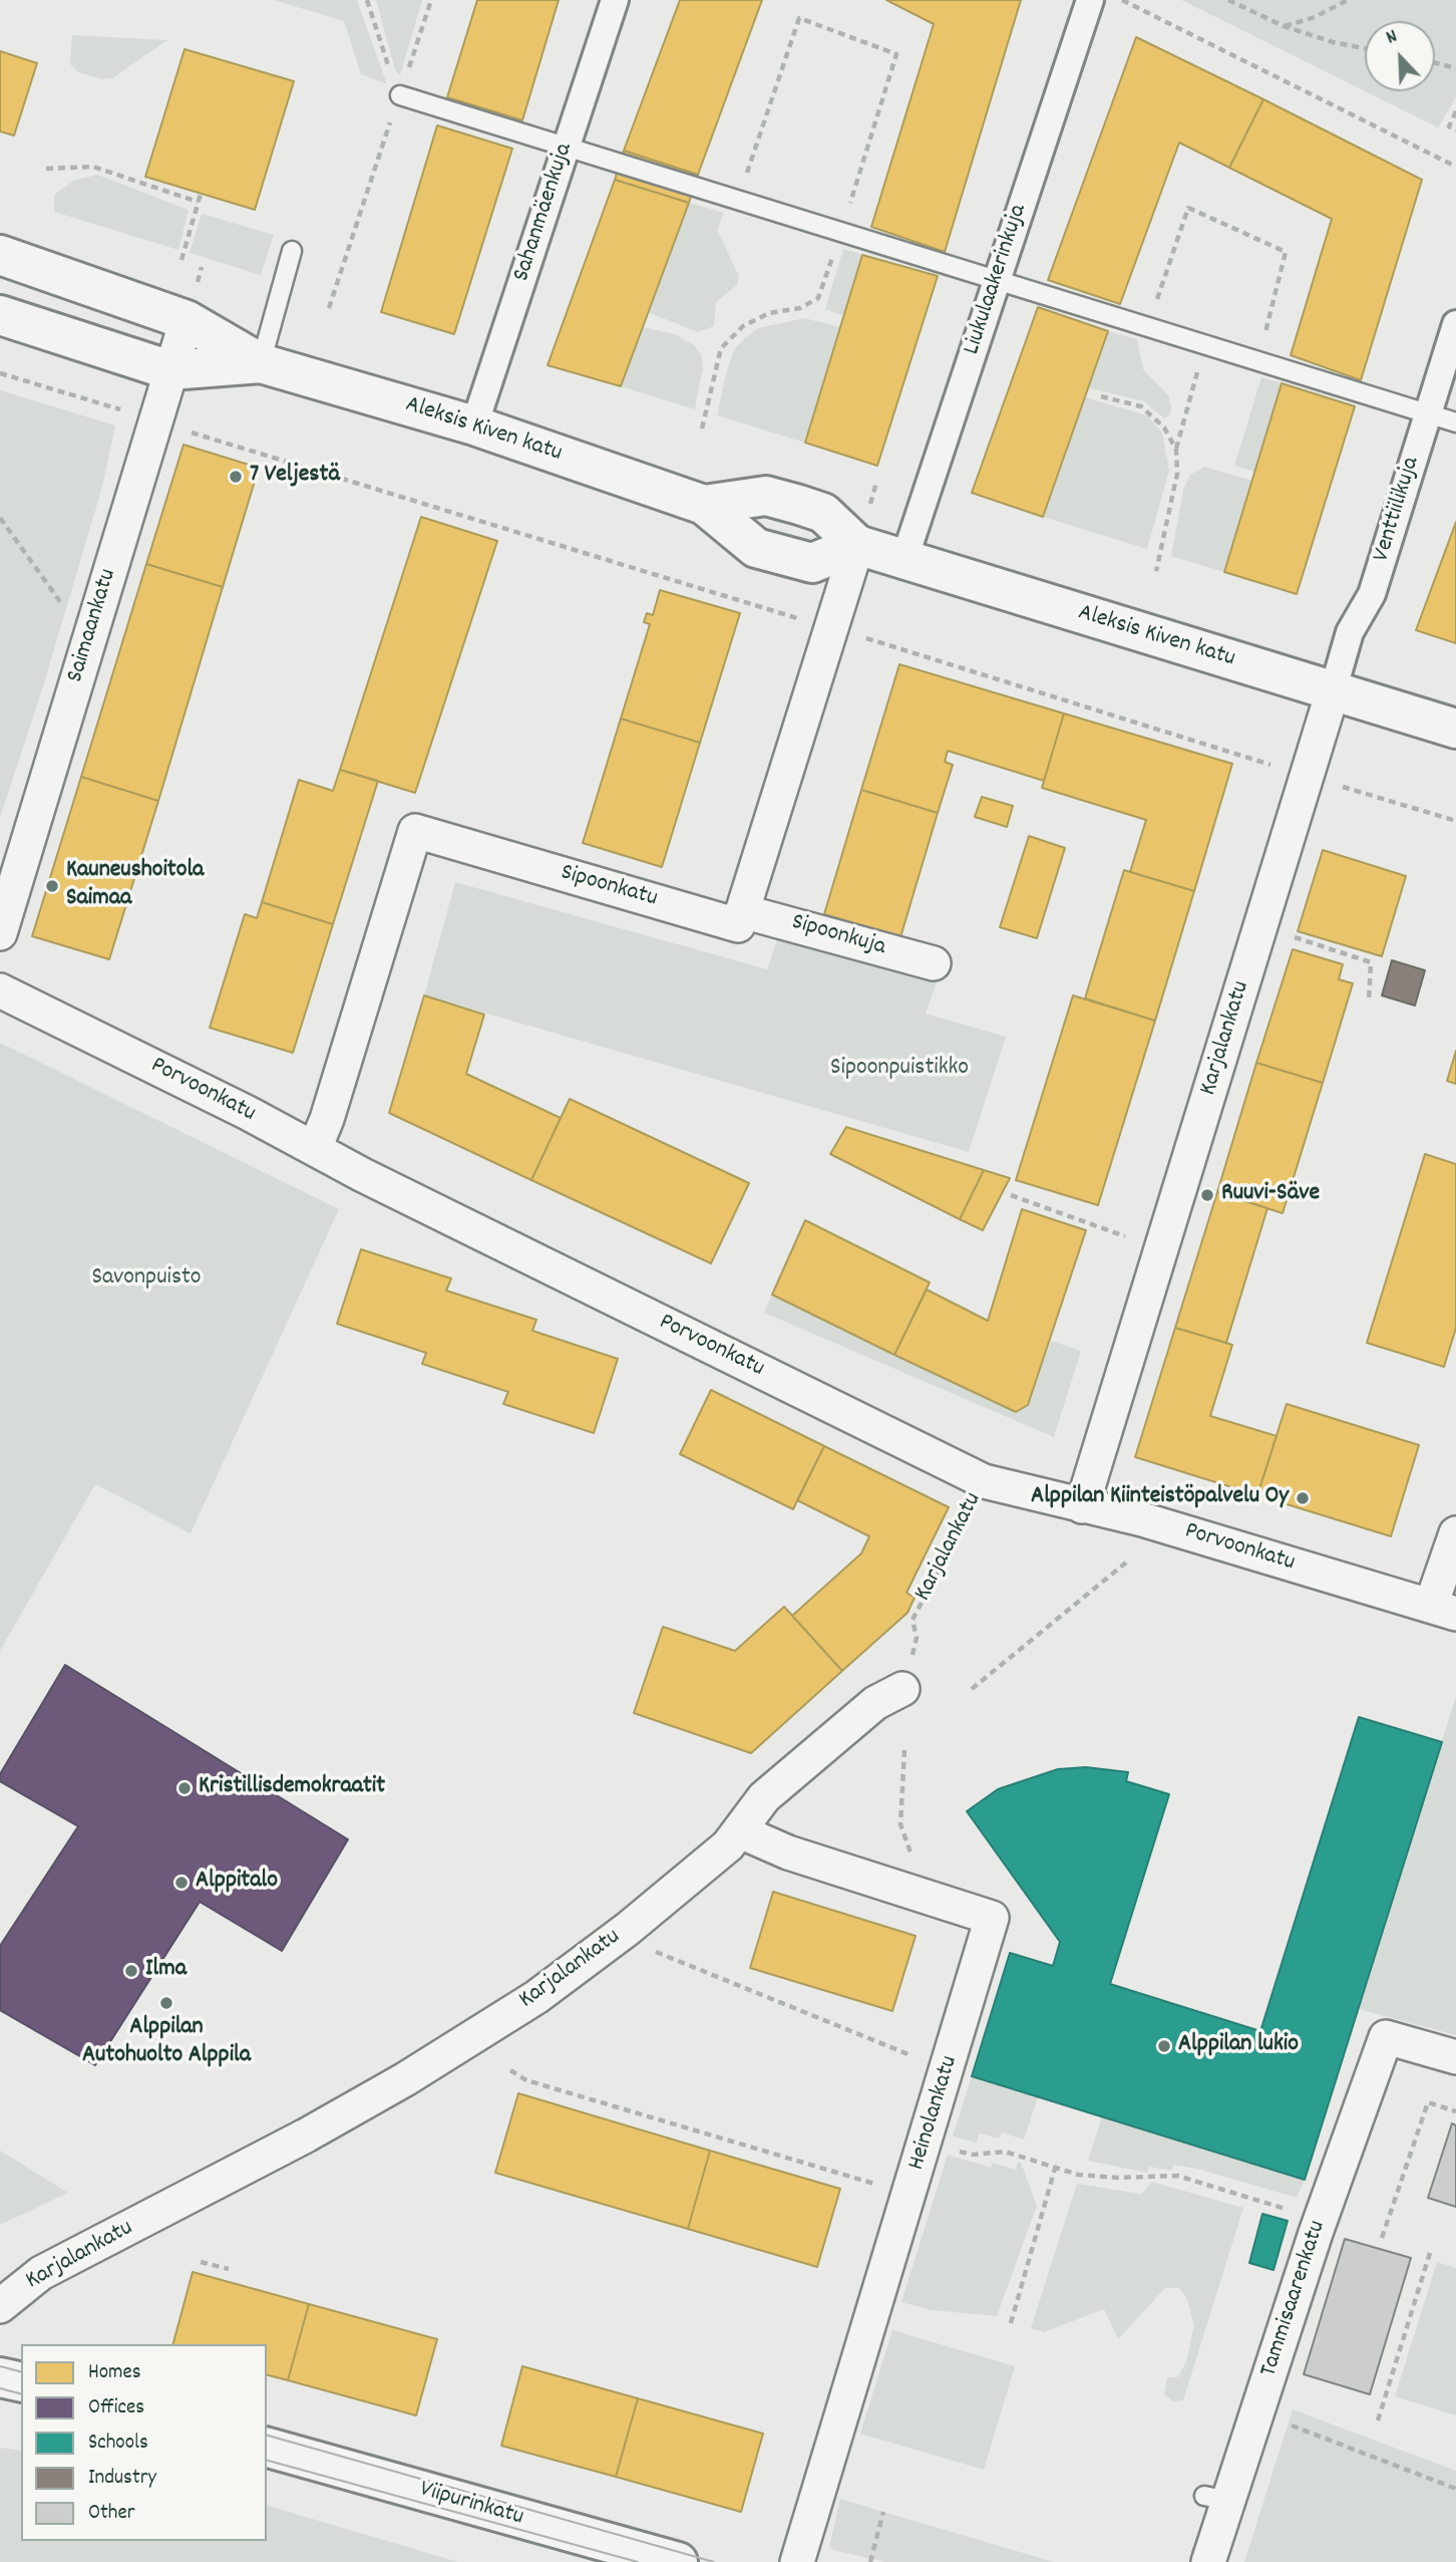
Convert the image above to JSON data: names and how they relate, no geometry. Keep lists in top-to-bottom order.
{
  "streets": {
    "main road": ["Aleksis Kiven katu", "Viipurinkatu"],
    "street": [
      "Sahanmäenkuja",
      "Liukulaakerinkuja",
      "Venttiilikuja",
      "Saimaankatu",
      "Sipoonkatu",
      "Sipoonkuja",
      "Karjalankatu",
      "Porvoonkatu",
      "Heinolankatu",
      "Tammisaarenkatu"
    ]
  },
  "crossings": [
    ["Sahanmäenkuja", "Aleksis Kiven katu"],
    ["Liukulaakerinkuja", "Aleksis Kiven katu"],
    ["Aleksis Kiven katu", "Venttiilikuja"],
    ["Aleksis Kiven katu", "Saimaankatu"],
    ["Aleksis Kiven katu", "Karjalankatu"],
    ["Venttiilikuja", "Karjalankatu"],
    ["Sipoonkatu", "Sipoonkuja"],
    ["Sipoonkatu", "Porvoonkatu"],
    ["Karjalankatu", "Porvoonkatu"],
    ["Karjalankatu", "Heinolankatu"]
  ],
  "parks": ["Sipoonpuistikko", "Savonpuisto"],
  "places": [
    "7 Veljestä",
    "Kauneushoitola Saimaa",
    "Ruuvi-Säve",
    "Alppilan Kiinteistöpalvelu Oy",
    "Kristillisdemokraatit",
    "Alppitalo",
    "Ilma",
    "Alppilan Autohuolto Alppila",
    "Alppilan lukio"
  ],
  "legend": [
    "Homes",
    "Offices",
    "Schools",
    "Industry",
    "Other"
  ],
  "north": "top left"
}
